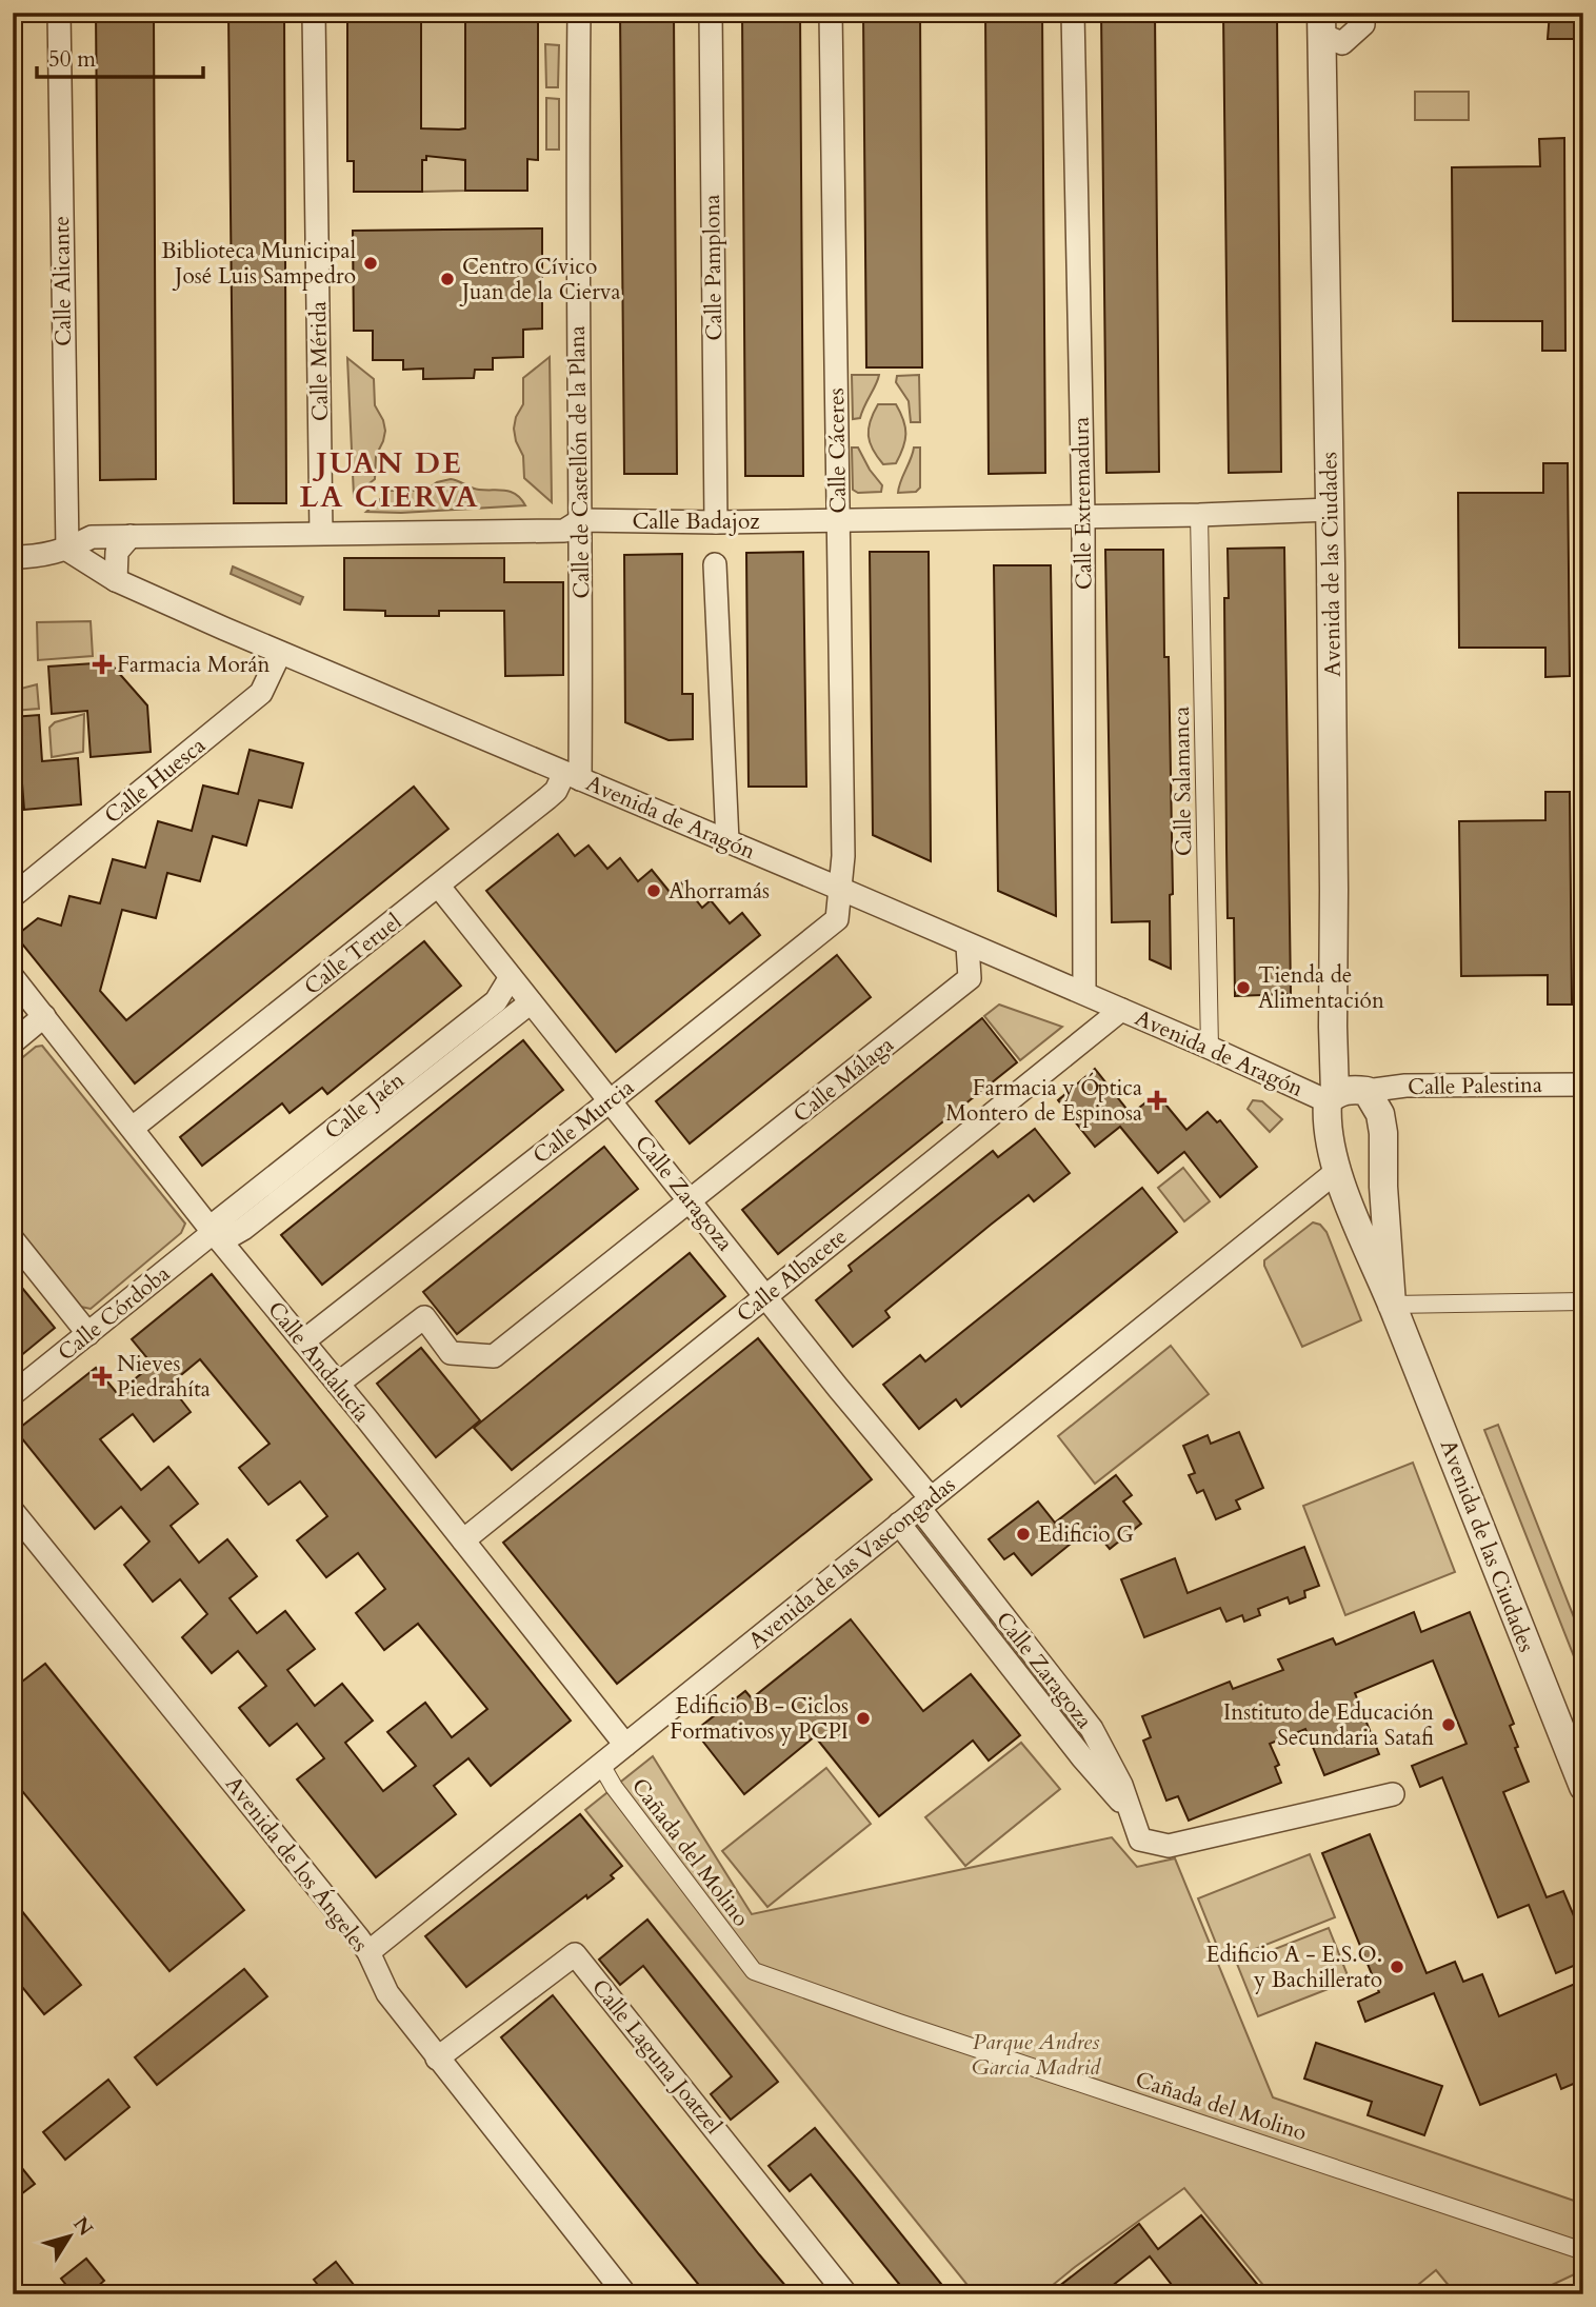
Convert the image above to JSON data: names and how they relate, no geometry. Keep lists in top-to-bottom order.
{
  "streets": {
    "street": [
      "Calle Pamplona",
      "Calle Alicante",
      "Calle Mérida",
      "Calle Cáceres",
      "Calle de Castellón de la Plana",
      "Calle Extremadura",
      "Calle Badajoz",
      "Avenida de las Ciudades",
      "Calle Huesca",
      "Calle Salamanca",
      "Avenida de Aragón",
      "Calle Teruel",
      "Calle Málaga",
      "Calle Palestina",
      "Calle Jaén",
      "Calle Murcia",
      "Calle Zaragoza",
      "Calle Albacete",
      "Calle Córdoba",
      "Calle Andalucía",
      "Avenida de las Vascongadas",
      "Cañada del Molino",
      "Avenida de los Ángeles",
      "Calle Laguna Joatzel"
    ]
  },
  "crossings": [
    ["Calle Pamplona", "Calle Badajoz"],
    ["Calle Alicante", "Calle Badajoz"],
    ["Calle Alicante", "Avenida de Aragón"],
    ["Calle Mérida", "Calle Badajoz"],
    ["Calle Cáceres", "Calle Badajoz"],
    ["Calle Cáceres", "Avenida de Aragón"],
    ["Calle Cáceres", "Calle Murcia"],
    ["Calle de Castellón de la Plana", "Calle Badajoz"],
    ["Calle de Castellón de la Plana", "Avenida de Aragón"],
    ["Calle de Castellón de la Plana", "Calle Teruel"],
    ["Calle Extremadura", "Calle Badajoz"],
    ["Calle Extremadura", "Avenida de Aragón"],
    ["Calle Badajoz", "Avenida de las Ciudades"],
    ["Calle Badajoz", "Calle Salamanca"],
    ["Calle Badajoz", "Avenida de Aragón"],
    ["Avenida de las Ciudades", "Avenida de Aragón"],
    ["Avenida de las Ciudades", "Calle Palestina"],
    ["Avenida de las Ciudades", "Avenida de las Vascongadas"],
    ["Calle Huesca", "Avenida de Aragón"],
    ["Calle Salamanca", "Avenida de Aragón"],
    ["Avenida de Aragón", "Calle Teruel"],
    ["Avenida de Aragón", "Calle Málaga"],
    ["Avenida de Aragón", "Calle Murcia"],
    ["Avenida de Aragón", "Calle Albacete"],
    ["Calle Teruel", "Calle Zaragoza"],
    ["Calle Teruel", "Calle Andalucía"],
    ["Calle Málaga", "Calle Zaragoza"],
    ["Calle Jaén", "Calle Zaragoza"],
    ["Calle Jaén", "Calle Córdoba"],
    ["Calle Jaén", "Calle Andalucía"],
    ["Calle Murcia", "Calle Zaragoza"],
    ["Calle Murcia", "Calle Andalucía"],
    ["Calle Zaragoza", "Calle Albacete"],
    ["Calle Zaragoza", "Avenida de las Vascongadas"],
    ["Calle Albacete", "Calle Andalucía"],
    ["Calle Córdoba", "Calle Andalucía"],
    ["Calle Andalucía", "Avenida de las Vascongadas"],
    ["Avenida de las Vascongadas", "Cañada del Molino"],
    ["Avenida de las Vascongadas", "Avenida de los Ángeles"],
    ["Avenida de los Ángeles", "Calle Laguna Joatzel"]
  ],
  "districts": ["JUAN DE LA CIERVA"],
  "parks": ["Parque Andres Garcia Madrid"],
  "places": {
    "other": [
      "Biblioteca Municipal José Luis Sampedro",
      "Centro Cívico Juan de la Cierva",
      "Ahorramás",
      "Tienda de Alimentación",
      "Edificio G",
      "Edificio B - Ciclos Formativos y PCPI",
      "Instituto de Educación Secundaria Satafi",
      "Edificio A - E.S.O. y Bachillerato"
    ],
    "health": ["Farmacia Morán", "Farmacia y Óptica Montero de Espinosa", "Nieves Piedrahíta"]
  },
  "scale_bar": "50 m",
  "north": "top right"
}
